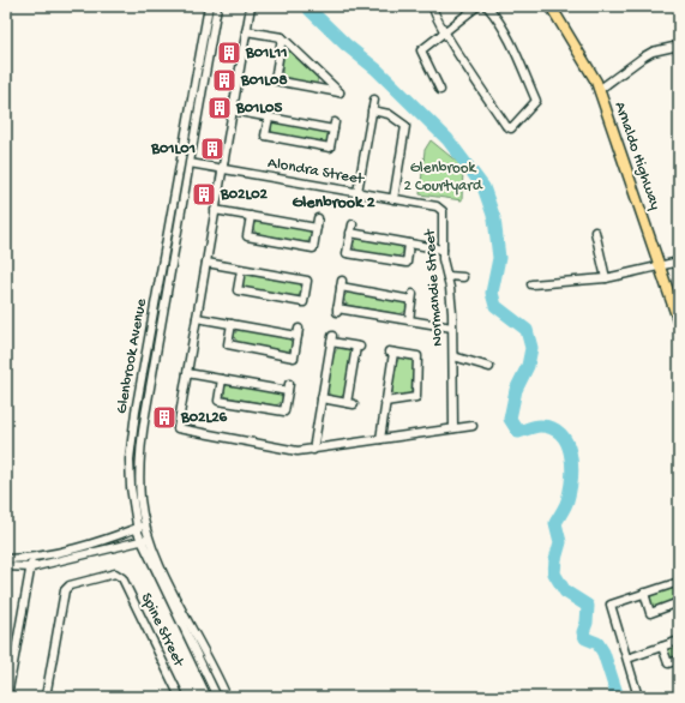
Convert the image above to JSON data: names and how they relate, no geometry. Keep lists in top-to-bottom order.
{
  "streets": {
    "main road": ["Arnaldo Highway"],
    "street": [
      "Alondra Street",
      "Normandie Street",
      "Glenbrook Avenue",
      "Spine Street"
    ]
  },
  "crossings": [
    ["Alondra Street", "Normandie Street"],
    ["Alondra Street", "Glenbrook Avenue"]
  ],
  "districts": ["Glenbrook 2"],
  "parks": ["Glenbrook 2 Courtyard"],
  "places": {
    "building": [
      "B01L11",
      "B01L08",
      "B01L05",
      "B01L01",
      "B02L02",
      "B02L26"
    ]
  }
}
